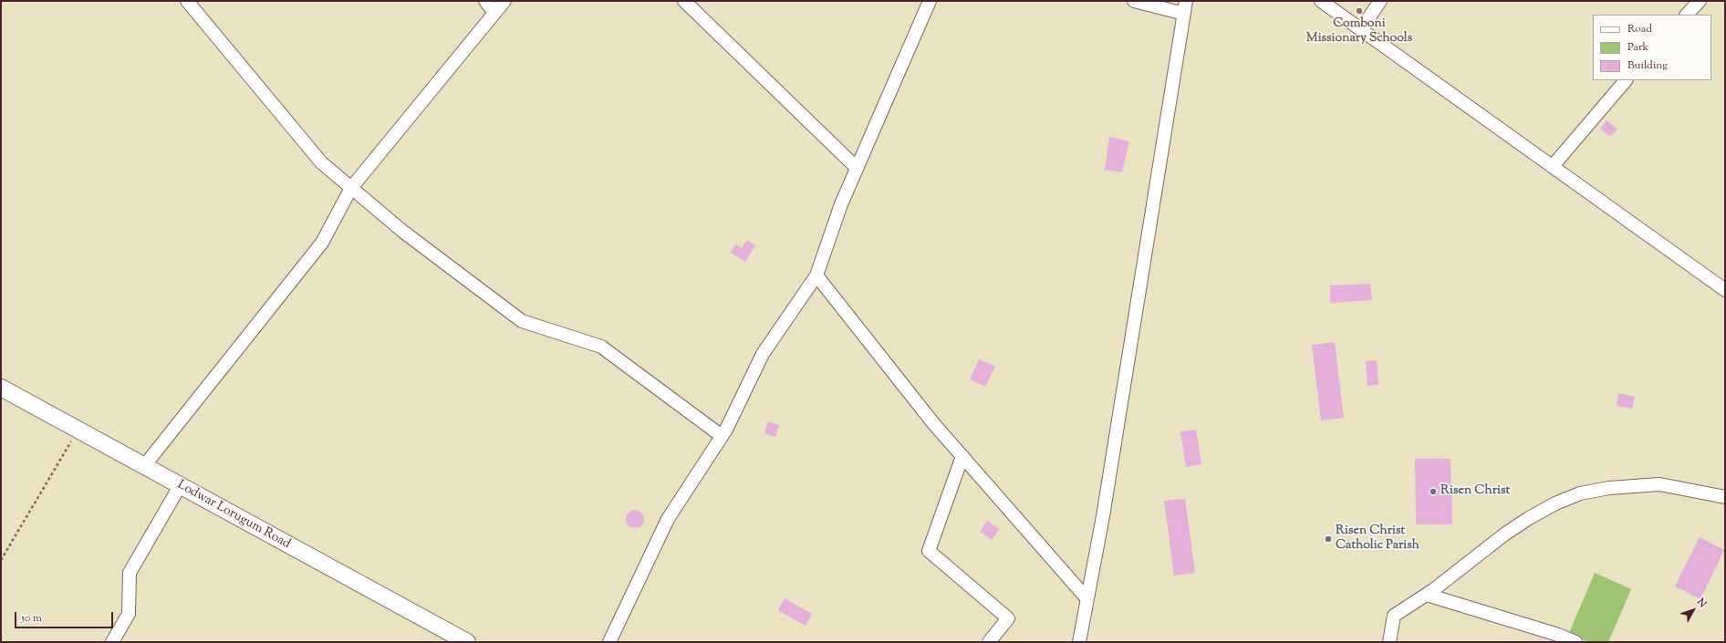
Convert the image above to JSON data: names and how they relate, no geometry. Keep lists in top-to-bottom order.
{
  "streets": {
    "main road": ["Lodwar Lorugum Road"]
  },
  "places": ["Comboni Missionary Schools", "Risen Christ", "Risen Christ Catholic Parish"],
  "legend": ["Road", "Park", "Building"],
  "scale_bar": "50 m",
  "north": "top right"
}
